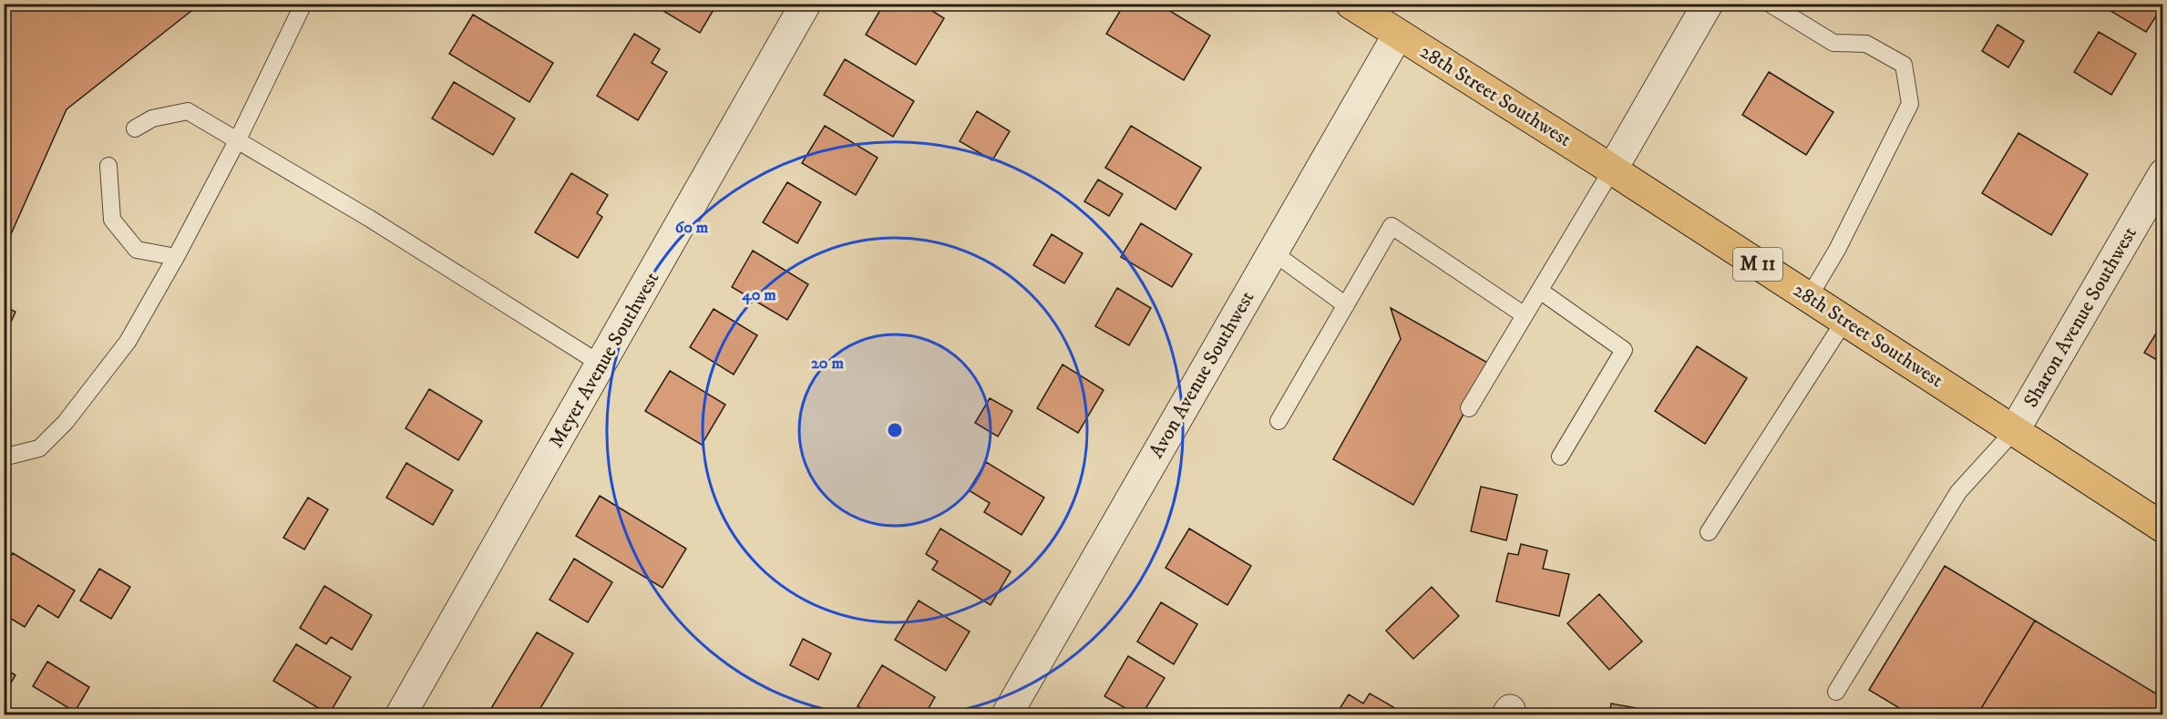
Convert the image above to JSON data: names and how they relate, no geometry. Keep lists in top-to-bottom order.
{
  "streets": {
    "main road": ["28th Street Southwest", "M 11"],
    "street": ["Sharon Avenue Southwest", "Meyer Avenue Southwest", "Avon Avenue Southwest"]
  },
  "crossings": [
    ["28th Street Southwest", "Sharon Avenue Southwest"],
    ["28th Street Southwest", "Avon Avenue Southwest"]
  ],
  "rings": ["60 m", "40 m", "20 m"]
}
